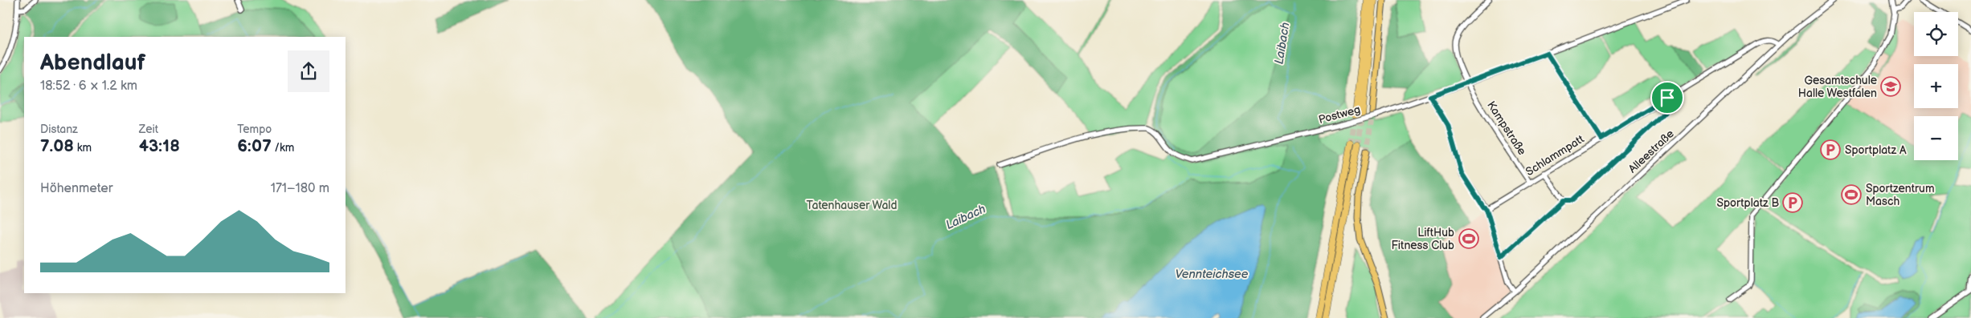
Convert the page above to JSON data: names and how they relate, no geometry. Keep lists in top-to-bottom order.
{
  "streets": {
    "street": [
      "Postweg",
      "Kampstraße",
      "Alleestraße",
      "Schlammpatt"
    ]
  },
  "crossings": [
    ["Postweg", "Kampstraße"],
    ["Kampstraße", "Schlammpatt"],
    ["Alleestraße", "Schlammpatt"]
  ],
  "water": ["Laibach", "Vennteichsee"],
  "parks": ["Tatenhauser Wald"],
  "places": {
    "school or university": ["Gesamtschule Halle Westfalen"],
    "parking": ["Sportplatz A", "Sportplatz B"],
    "sports": ["Sportzentrum Masch", "LiftHub Fitness Club"]
  },
  "page": {
    "map_buttons": ["+", "−"],
    "heading": ["Abendlauf", "18:52 · 6 × 1.2 km"],
    "stats": [
      ["Distanz", "7.08 km"],
      ["Zeit", "43:18"],
      ["Tempo", "6:07 /km"]
    ],
    "chart": ["Höhenmeter", "171–180 m"]
  }
}
